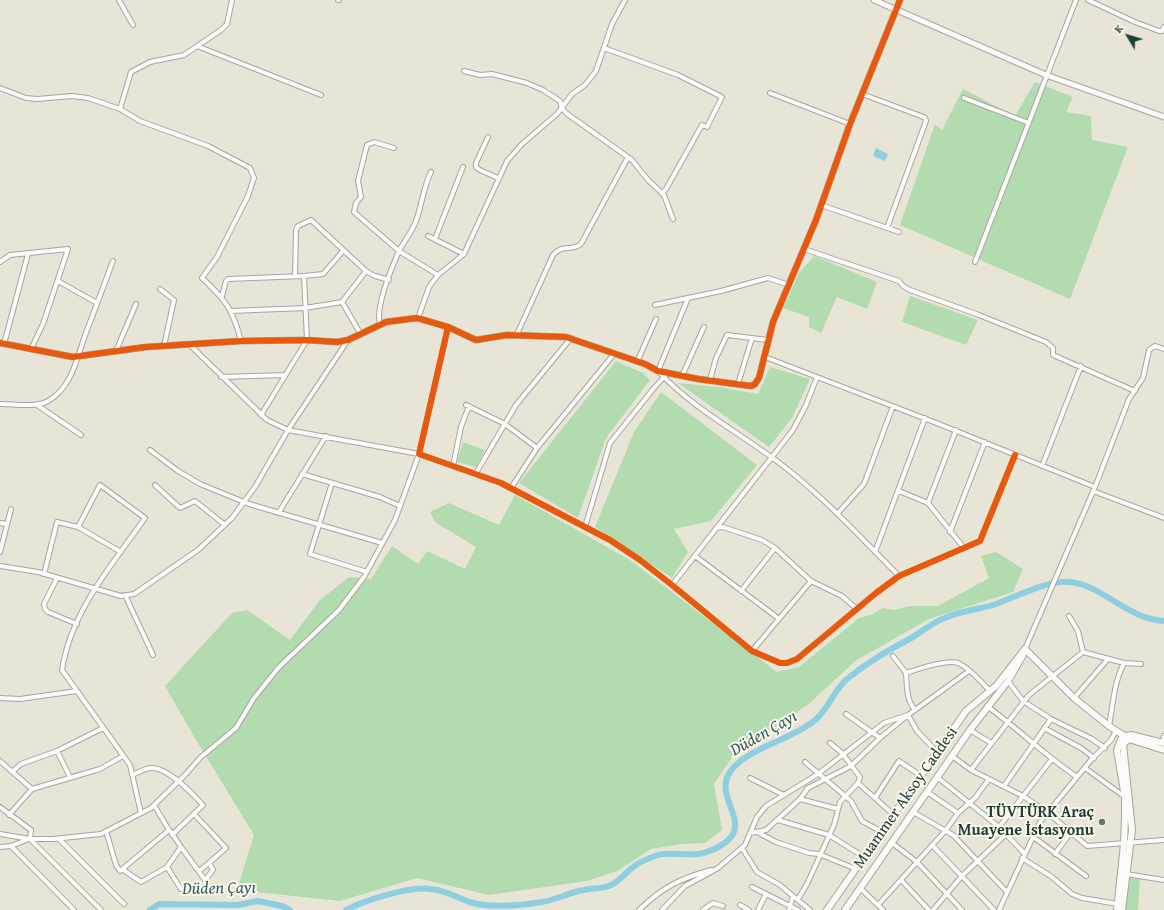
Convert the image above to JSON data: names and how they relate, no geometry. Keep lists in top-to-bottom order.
{
  "streets": {
    "main road": ["Muammer Aksoy Caddesi"]
  },
  "water": ["Düden Çayı"],
  "places": ["TÜVTÜRK Araç Muayene İstasyonu"],
  "north": "top left"
}
